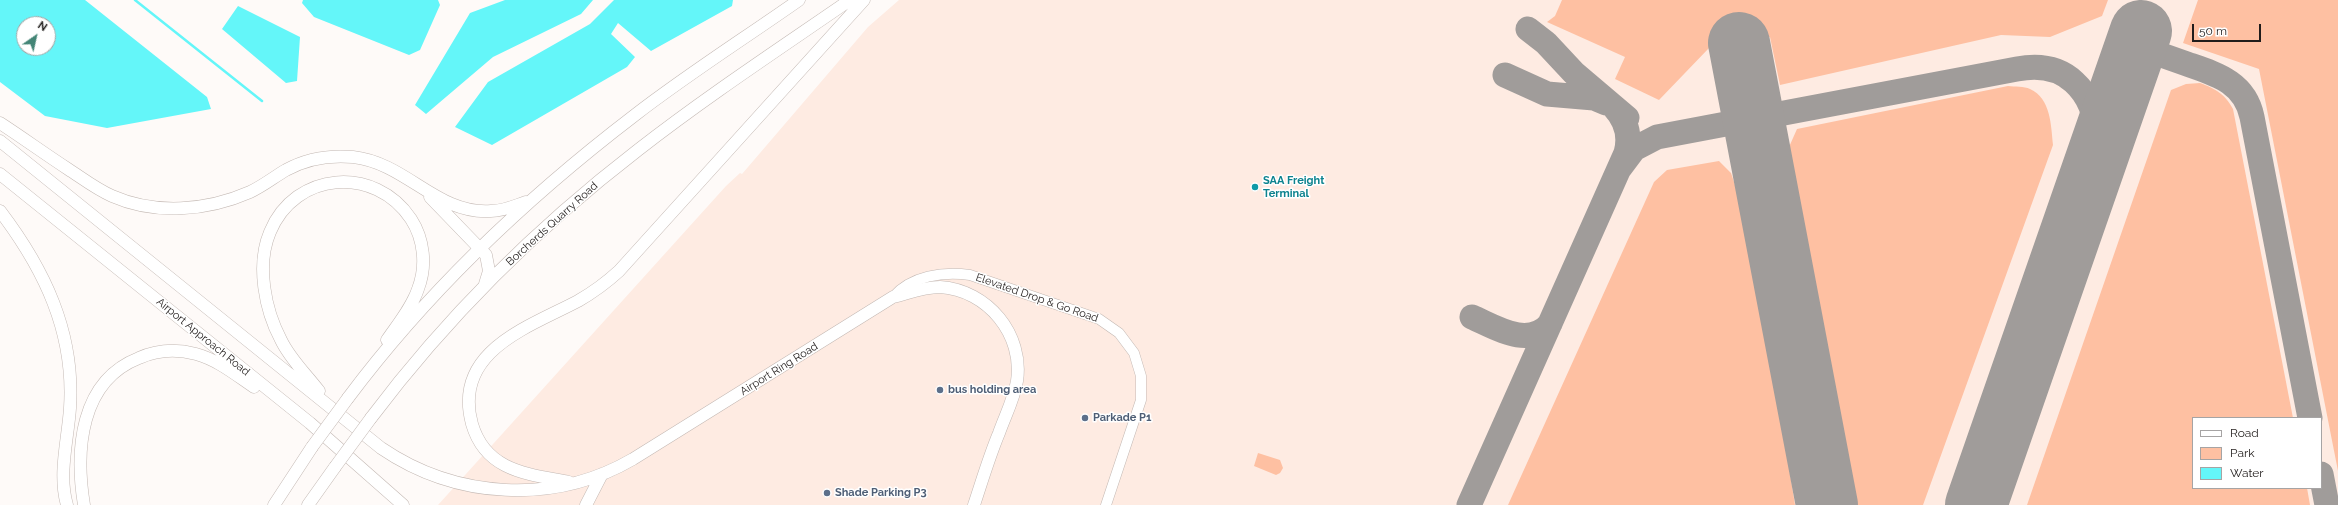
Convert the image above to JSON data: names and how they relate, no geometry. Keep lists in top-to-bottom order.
{
  "streets": {
    "main road": ["Borcherds Quarry Road", "Airport Approach Road", "Airport Ring Road"],
    "street": ["Elevated Drop & Go Road"]
  },
  "crossings": [
    ["Elevated Drop & Go Road", "Airport Ring Road"]
  ],
  "places": [
    "SAA Freight Terminal",
    "bus holding area",
    "Parkade P1",
    "Shade Parking P3"
  ],
  "legend": ["Road", "Park", "Water"],
  "scale_bar": "50 m",
  "north": "top right"
}
